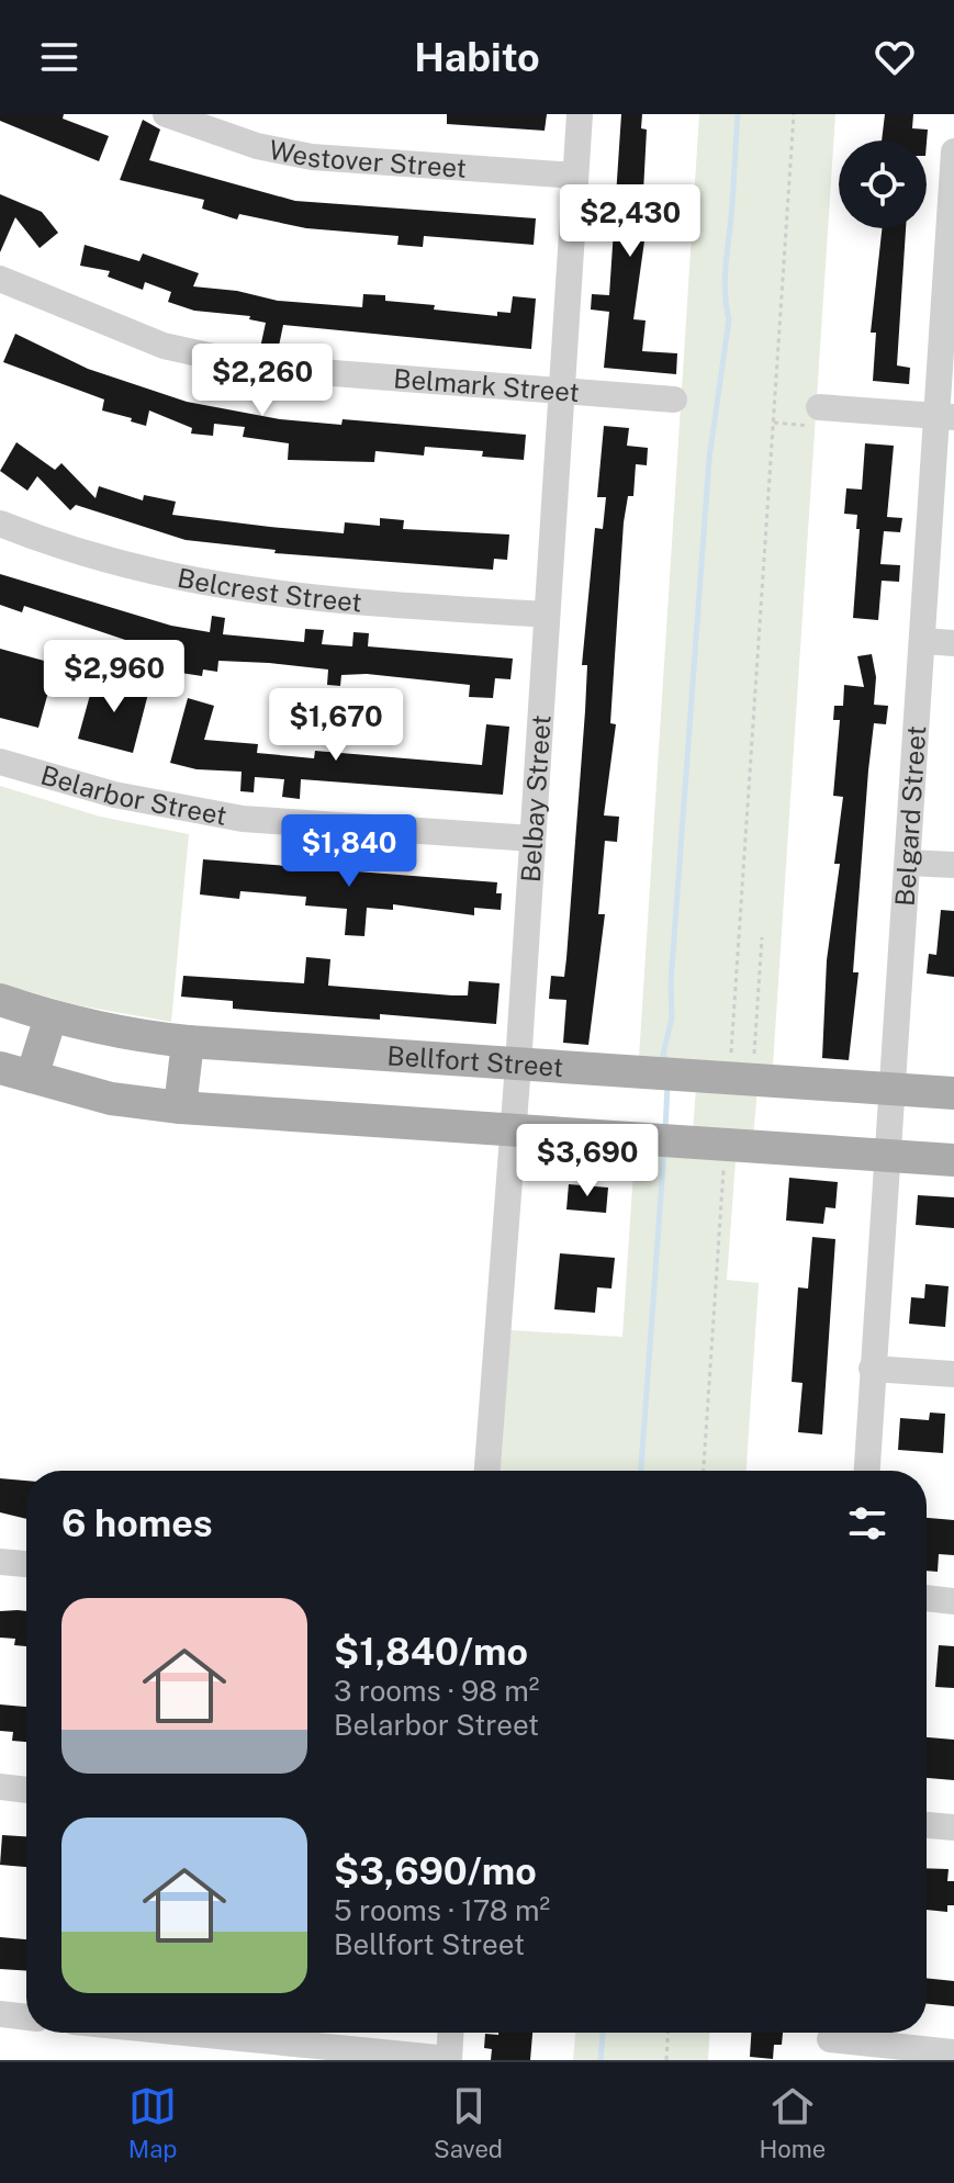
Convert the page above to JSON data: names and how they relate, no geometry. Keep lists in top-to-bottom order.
{
  "streets": {
    "main road": ["Bellfort Street"],
    "street": [
      "Westover Street",
      "Belmark Street",
      "Belcrest Street",
      "Belarbor Street",
      "Belbay Street",
      "Belgard Street"
    ]
  },
  "crossings": [
    ["Westover Street", "Belbay Street"],
    ["Belmark Street", "Belbay Street"],
    ["Belcrest Street", "Belbay Street"],
    ["Belarbor Street", "Belbay Street"],
    ["Belbay Street", "Bellfort Street"],
    ["Belgard Street", "Bellfort Street"]
  ],
  "page": {
    "header": "Habito",
    "price": [
      "$2,430",
      "$2,260",
      "$2,960",
      "$1,670",
      "$1,840",
      "$3,690"
    ],
    "heading": "6 homes",
    "list": [
      {
        "name": "$1,840/mo",
        "note": "3 rooms · 98 m² · Belarbor Street"
      },
      {
        "name": "$3,690/mo",
        "note": "5 rooms · 178 m² · Bellfort Street"
      }
    ],
    "tabs": ["Map", "Saved", "Home"]
  }
}
